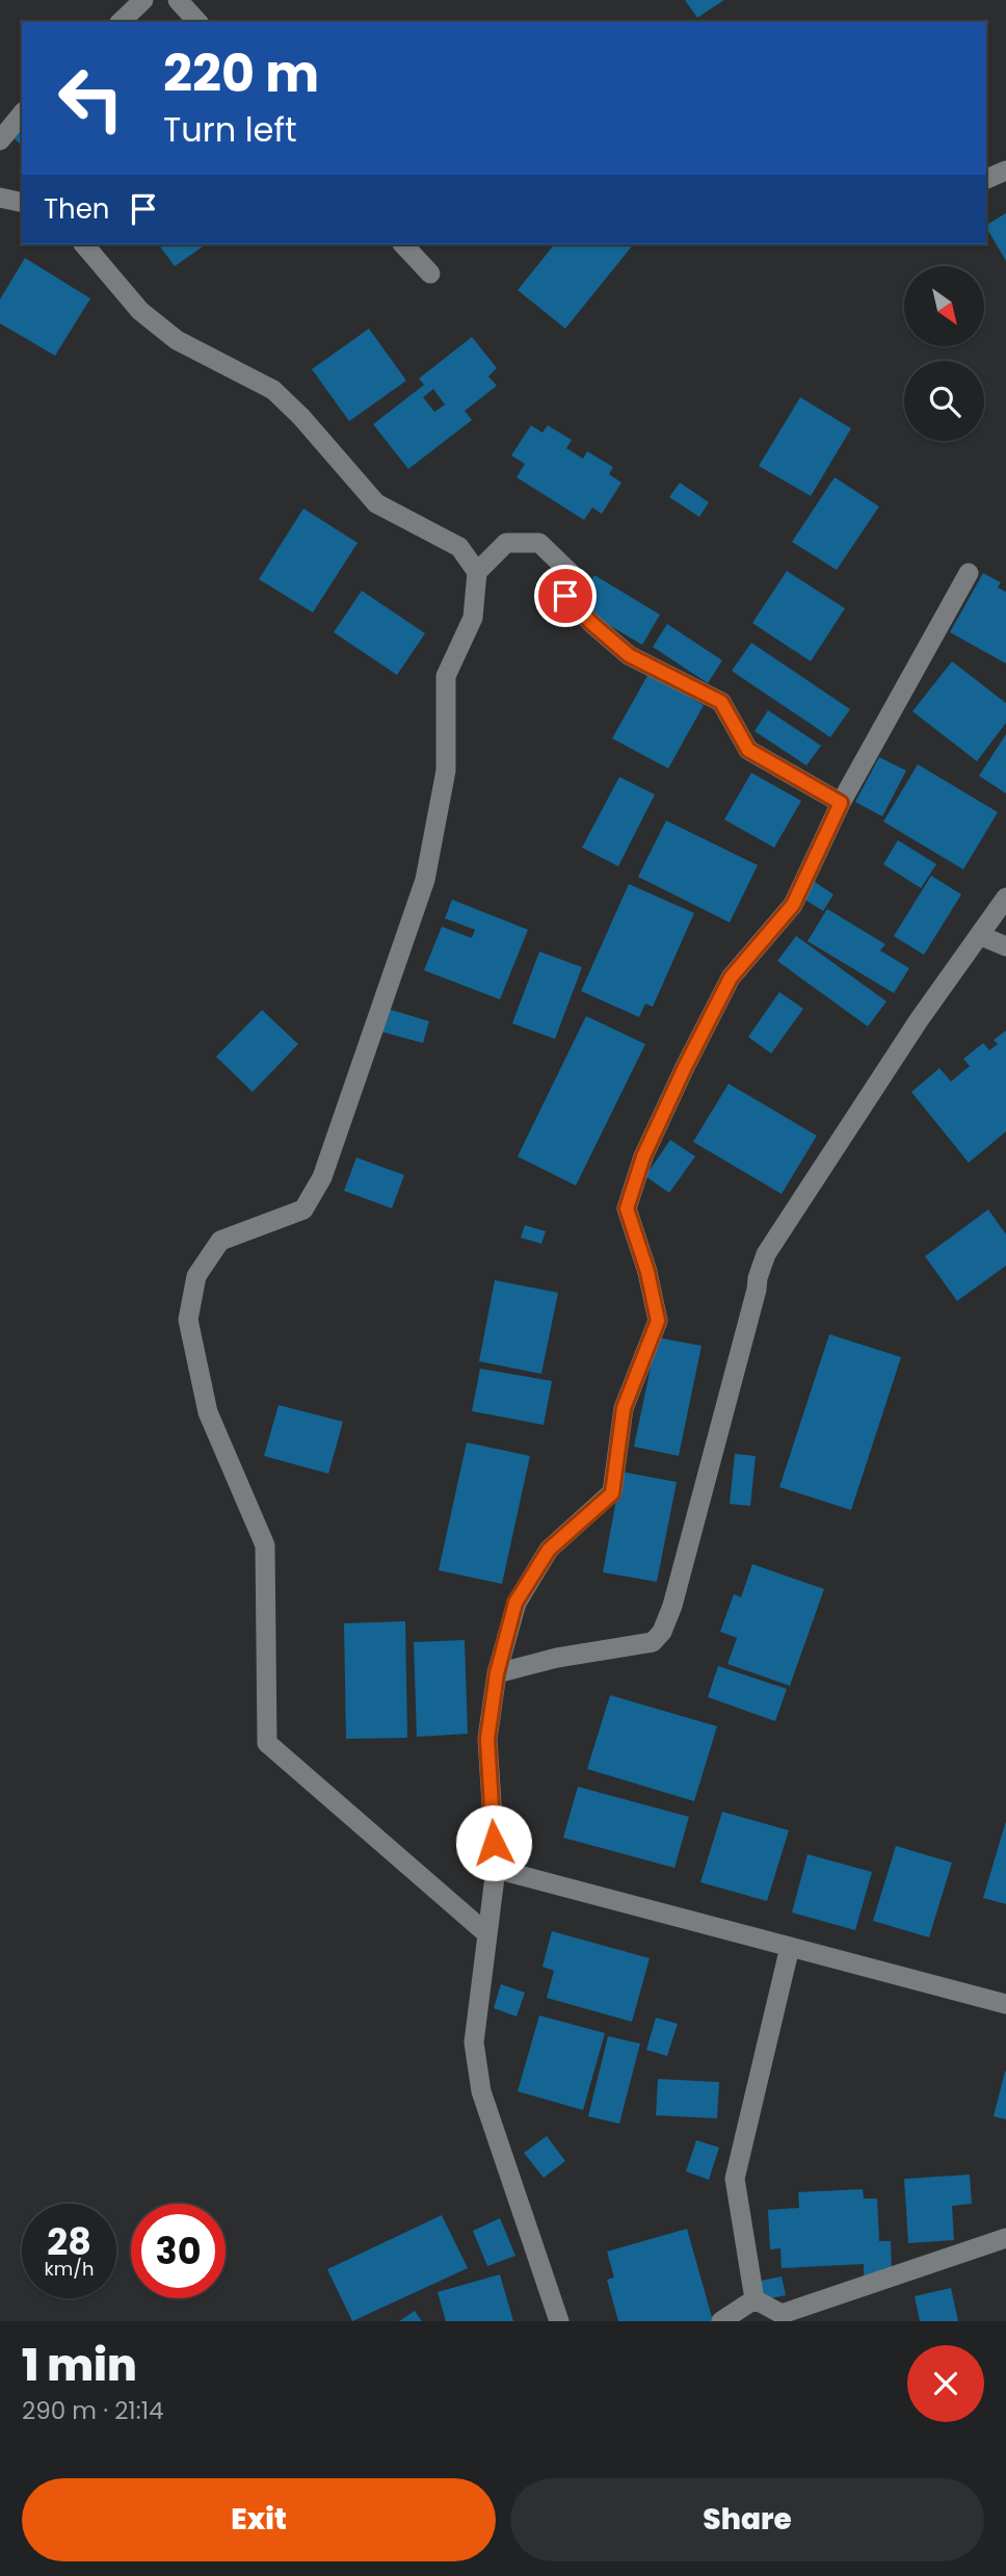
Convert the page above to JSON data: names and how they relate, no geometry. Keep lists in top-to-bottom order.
{
  "north": "bottom right",
  "page": {
    "turn": ["220 m", "Turn left"],
    "then": "Then",
    "speed": "28 km/h",
    "limit": "30",
    "heading": ["1 min", "290 m · 21:14"],
    "buttons": ["Exit", "Share"]
  }
}
